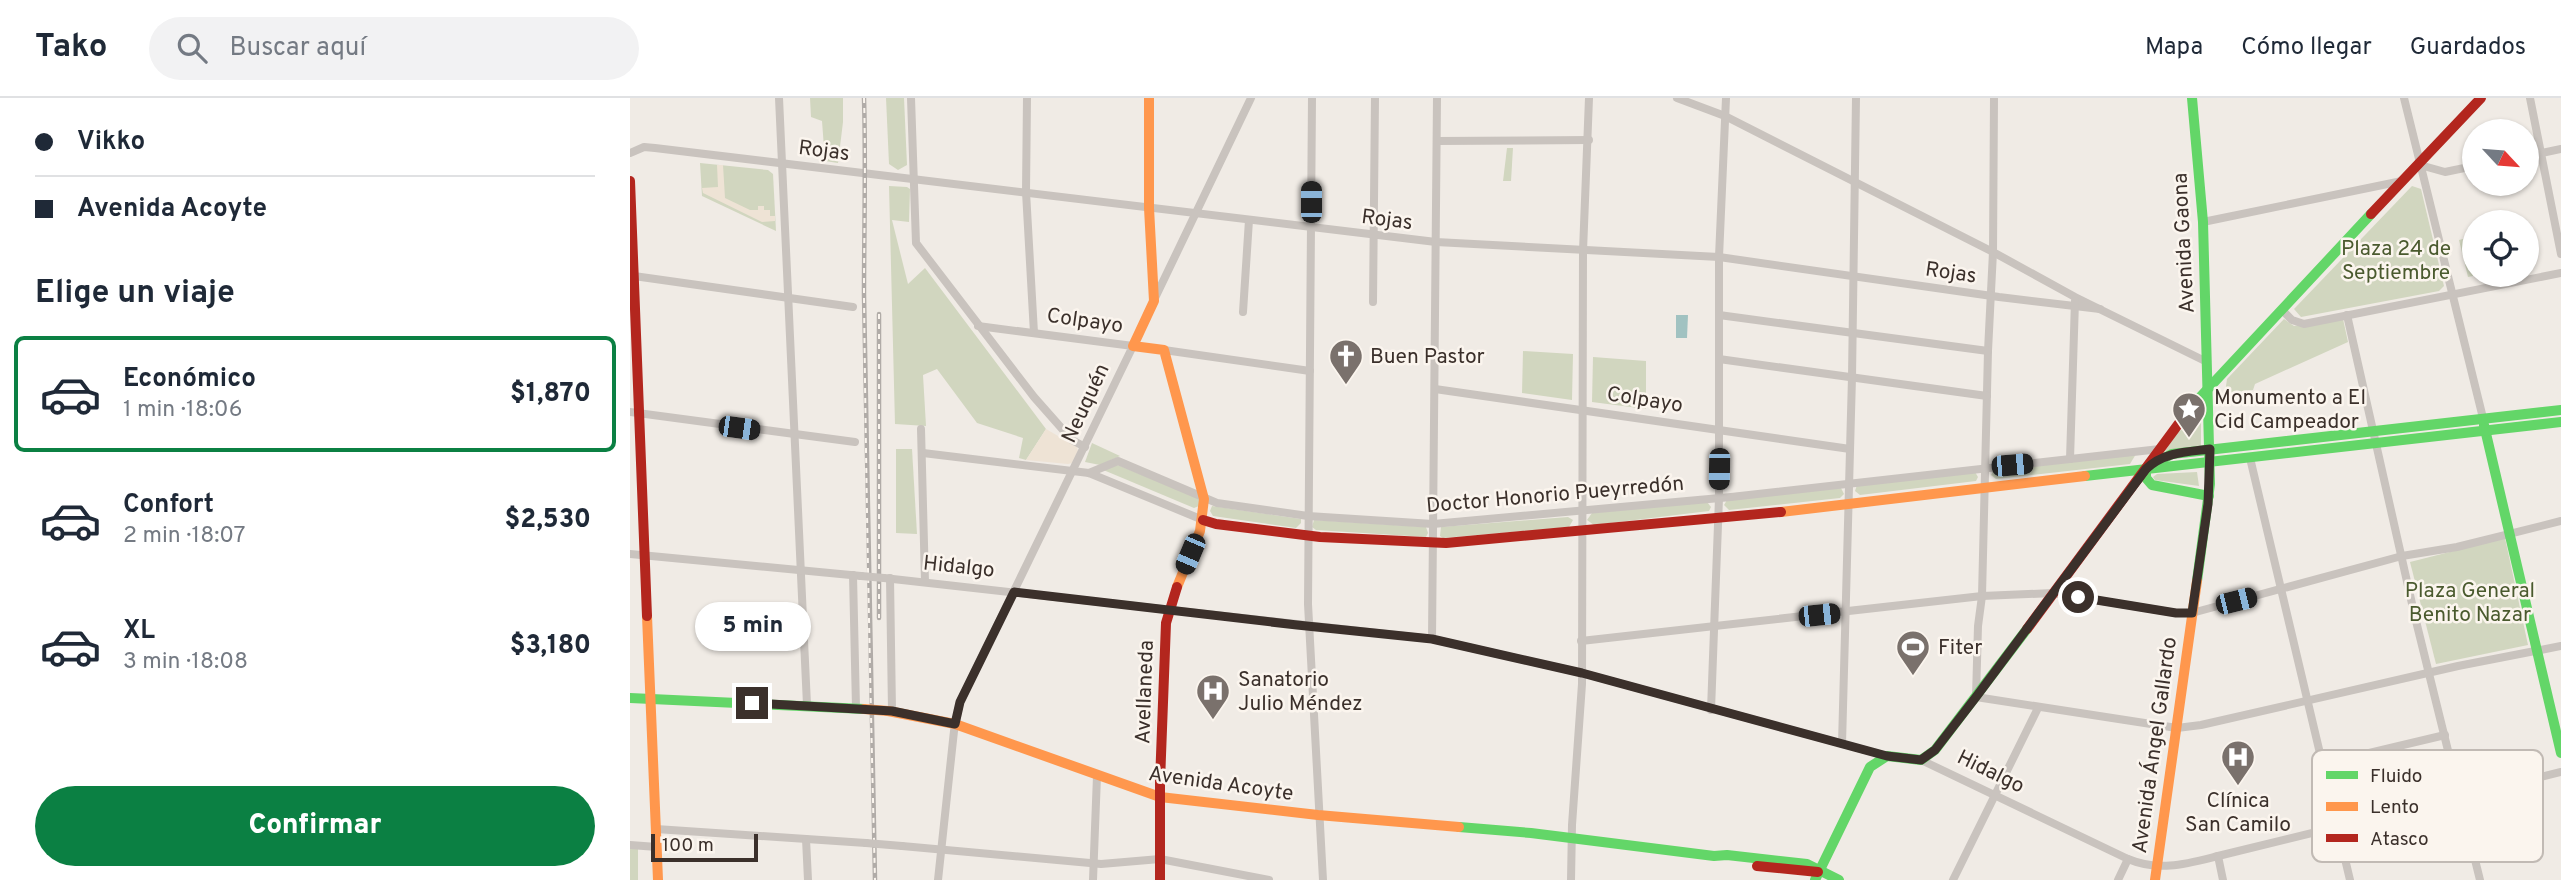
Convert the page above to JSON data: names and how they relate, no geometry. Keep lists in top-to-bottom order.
{
  "streets": {
    "main road": [
      "Avenida Gaona",
      "Colpayo",
      "Neuquén",
      "Hidalgo",
      "Avellaneda",
      "Avenida Ángel Gallardo",
      "Avenida Acoyte"
    ],
    "street": ["Rojas", "Doctor Honorio Pueyrredón"]
  },
  "crossings": [
    ["Rojas", "Avenida Gaona"],
    ["Rojas", "Neuquén"],
    ["Avenida Gaona", "Avenida Ángel Gallardo"],
    ["Colpayo", "Neuquén"],
    ["Colpayo", "Avellaneda"],
    ["Neuquén", "Hidalgo"],
    ["Neuquén", "Avenida Acoyte"],
    ["Doctor Honorio Pueyrredón", "Avellaneda"],
    ["Hidalgo", "Avellaneda"],
    ["Hidalgo", "Avenida Ángel Gallardo"],
    ["Avellaneda", "Avenida Acoyte"]
  ],
  "parks": ["Plaza 24 de Septiembre", "Plaza General Benito Nazar"],
  "places": {
    "church": ["Buen Pastor"],
    "place": ["Monumento a El Cid Campeador"],
    "sports": ["Fiter"],
    "hospital": ["Sanatorio Julio Méndez", "Clínica San Camilo"]
  },
  "legend": ["Fluido", "Lento", "Atasco"],
  "scale_bar": "100 m",
  "north": "bottom right",
  "page": {
    "header": "Tako",
    "search": "Buscar aquí",
    "nav": ["Mapa", "Cómo llegar", "Guardados"],
    "banner": ["Vikko", "Avenida Acoyte"],
    "heading": "Elige un viaje",
    "list": [
      {
        "name": "Económico",
        "note": "1 min · 18:06",
        "value": "$1,870"
      },
      {
        "name": "Confort",
        "note": "2 min · 18:07",
        "value": "$2,530"
      },
      {
        "name": "XL",
        "note": "3 min · 18:08",
        "value": "$3,180"
      }
    ],
    "bubble": "5 min",
    "buttons": "Confirmar",
    "scale": "100 m"
  }
}
